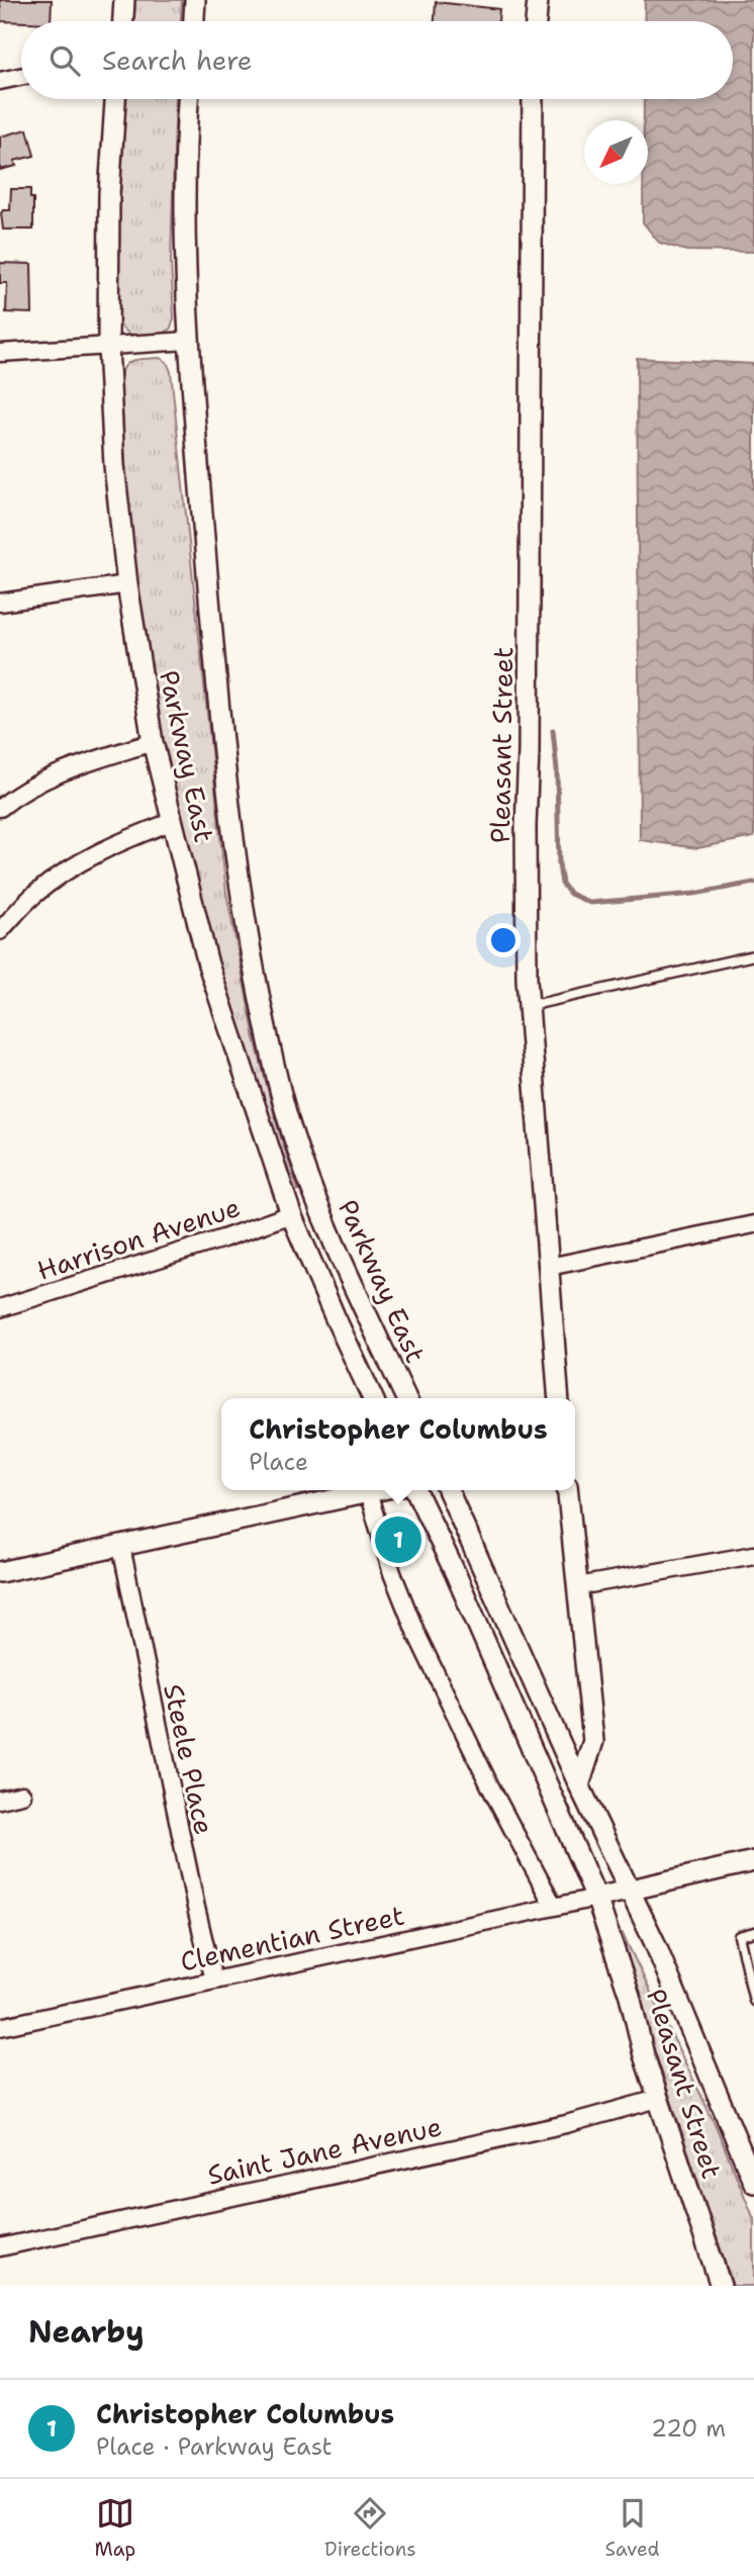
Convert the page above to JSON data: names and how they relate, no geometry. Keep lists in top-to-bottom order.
{
  "streets": {
    "street": [
      "Pleasant Street",
      "Parkway East",
      "Harrison Avenue",
      "Steele Place",
      "Clementian Street",
      "Saint Jane Avenue"
    ]
  },
  "crossings": [
    ["Pleasant Street", "Clementian Street"],
    ["Pleasant Street", "Saint Jane Avenue"],
    ["Parkway East", "Harrison Avenue"],
    ["Steele Place", "Clementian Street"]
  ],
  "north": "bottom left",
  "page": {
    "search": "Search here",
    "popup": ["Christopher Columbus", "Place"],
    "pins": "1",
    "heading": "Nearby",
    "list": [
      {
        "mark": "1",
        "name": "Christopher Columbus",
        "note": "Place · Parkway East",
        "value": "220 m"
      }
    ],
    "nav": ["Map", "Directions", "Saved"]
  }
}
